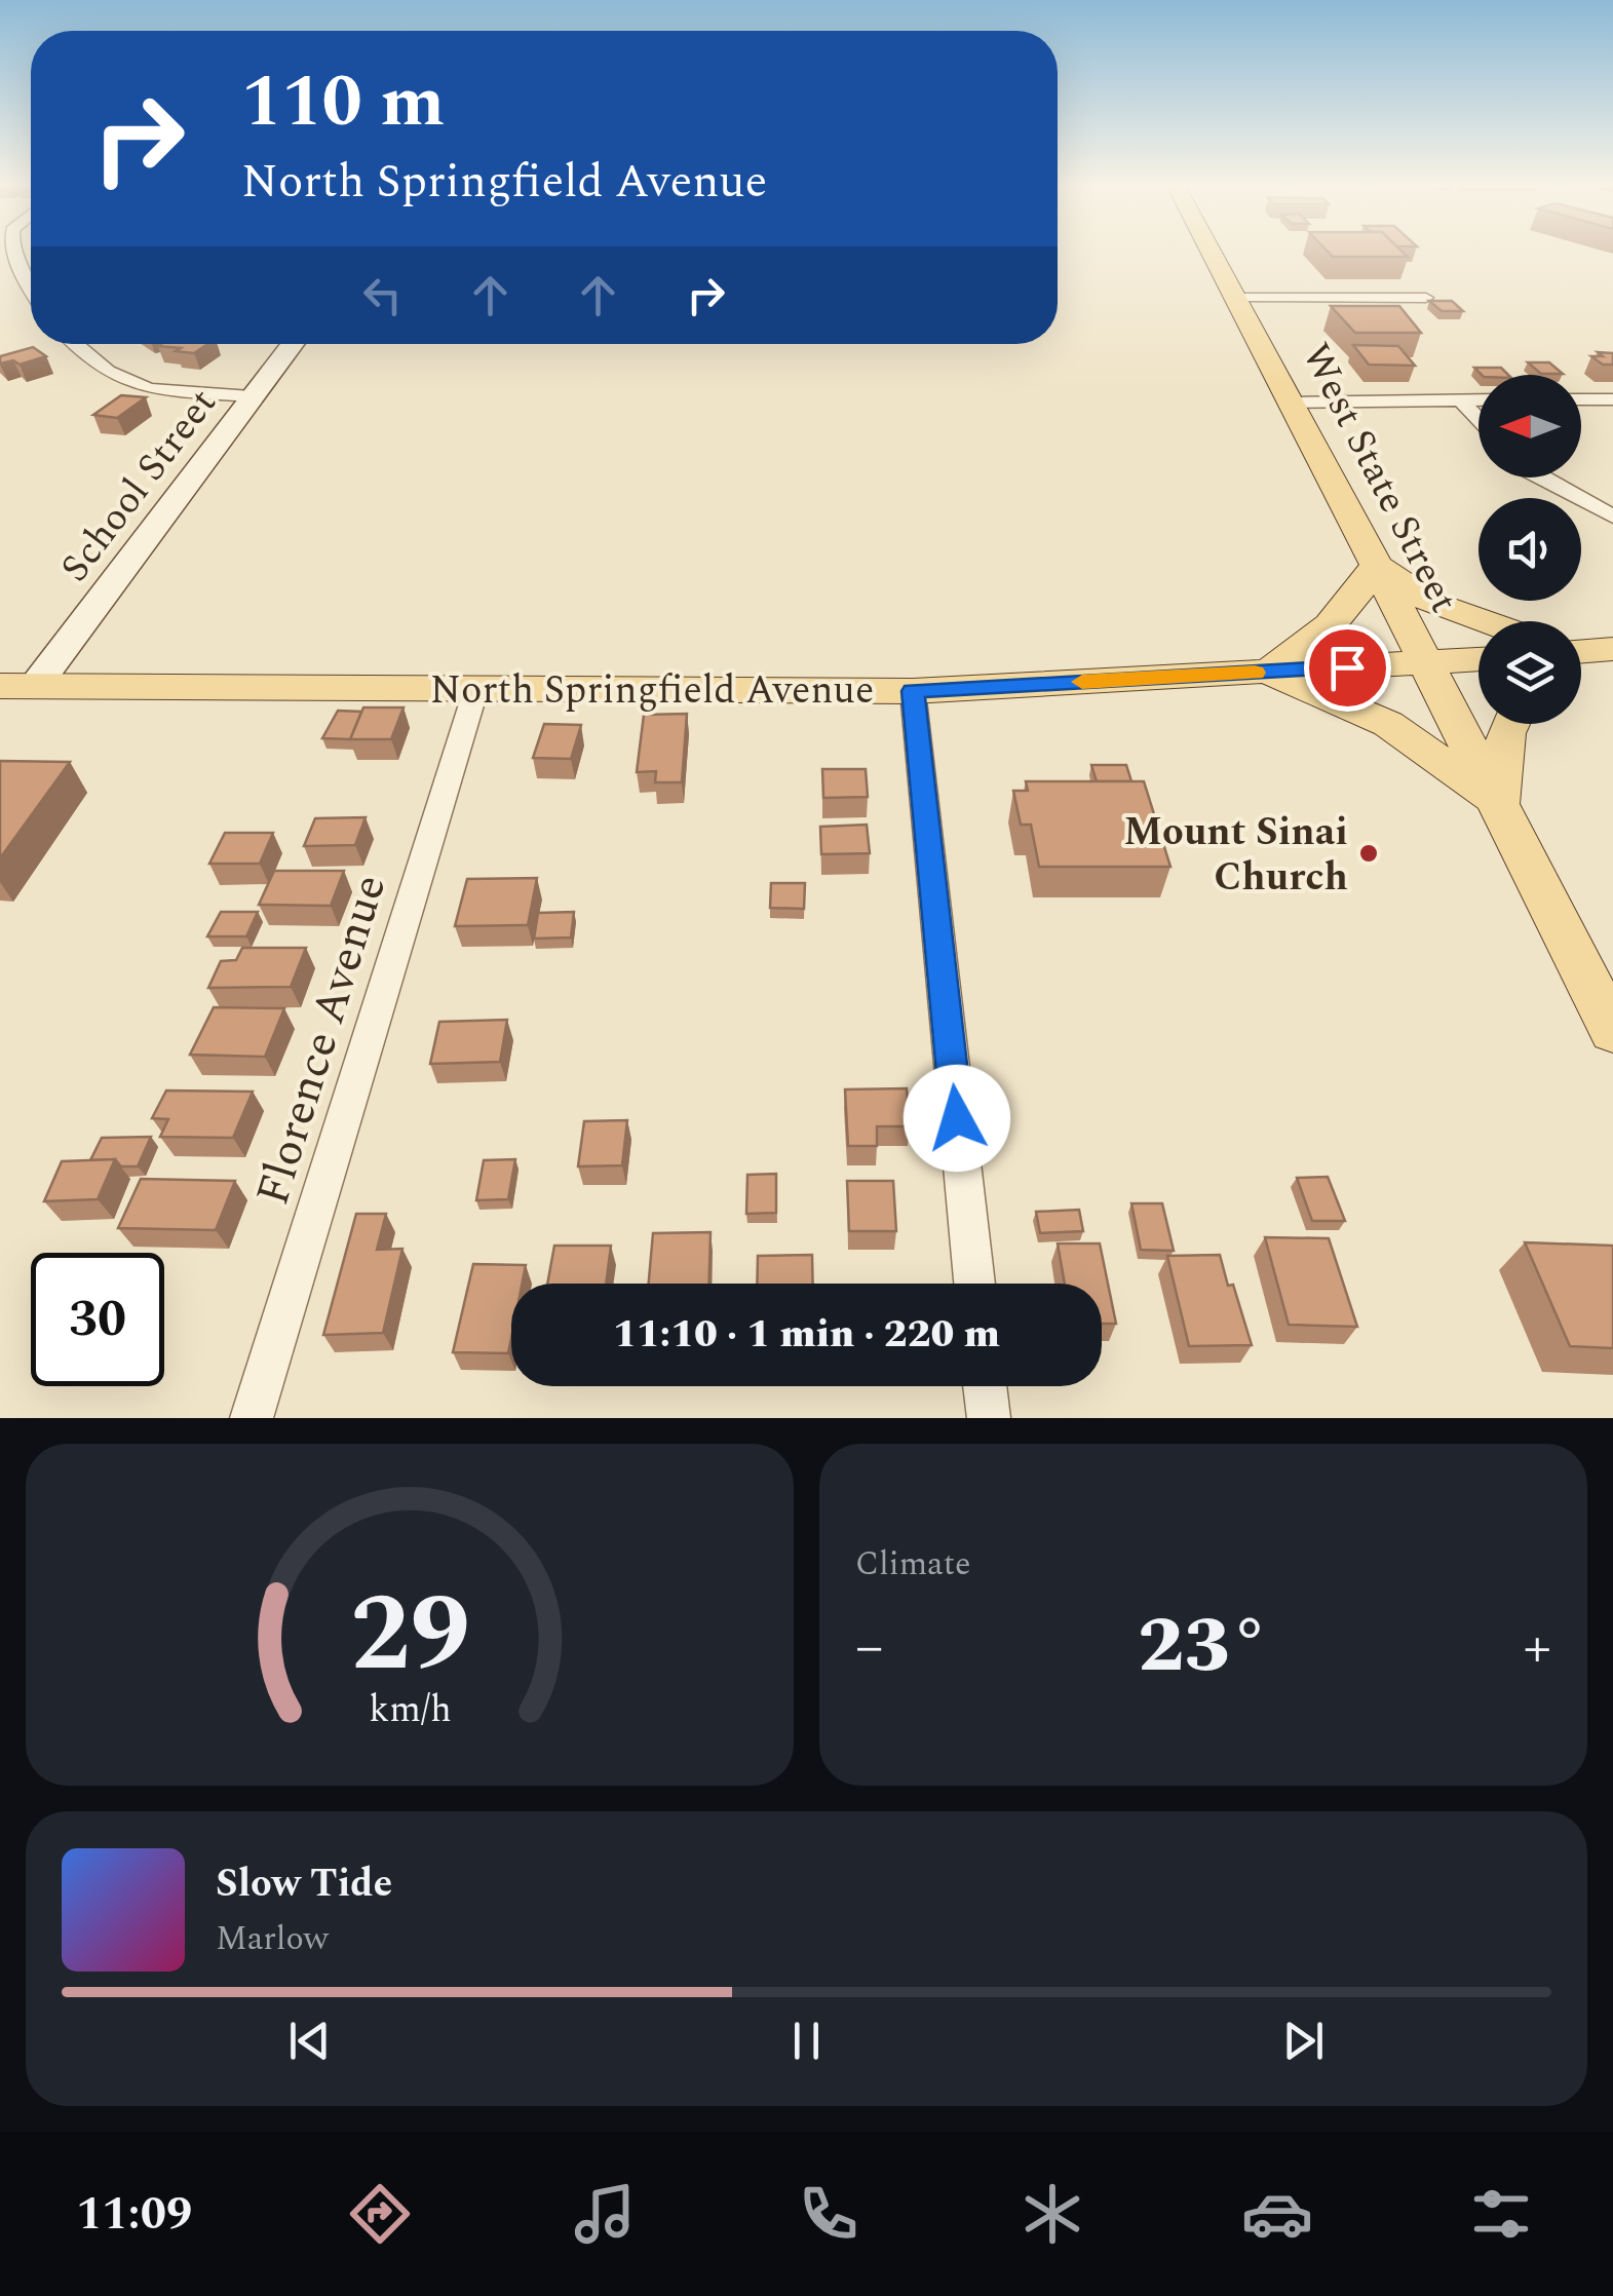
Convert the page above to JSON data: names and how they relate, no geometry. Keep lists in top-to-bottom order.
{
  "streets": {
    "main road": ["West State Street", "School Street", "North Springfield Avenue"],
    "street": ["Florence Avenue"]
  },
  "crossings": [
    ["West State Street", "North Springfield Avenue"],
    ["School Street", "North Springfield Avenue"],
    ["North Springfield Avenue", "Florence Avenue"]
  ],
  "places": ["Mount Sinai Church"],
  "north": "left",
  "page": {
    "turn": ["110 m", "North Springfield Avenue"],
    "limit": "30",
    "trip": "11:10 · 1 min · 220 m",
    "tile": "Climate",
    "heat": ["−", "23°", "+"],
    "song": ["Slow Tide", "Marlow"],
    "tabs": "11:09",
    "gauge": ["29", "km/h"]
  }
}
